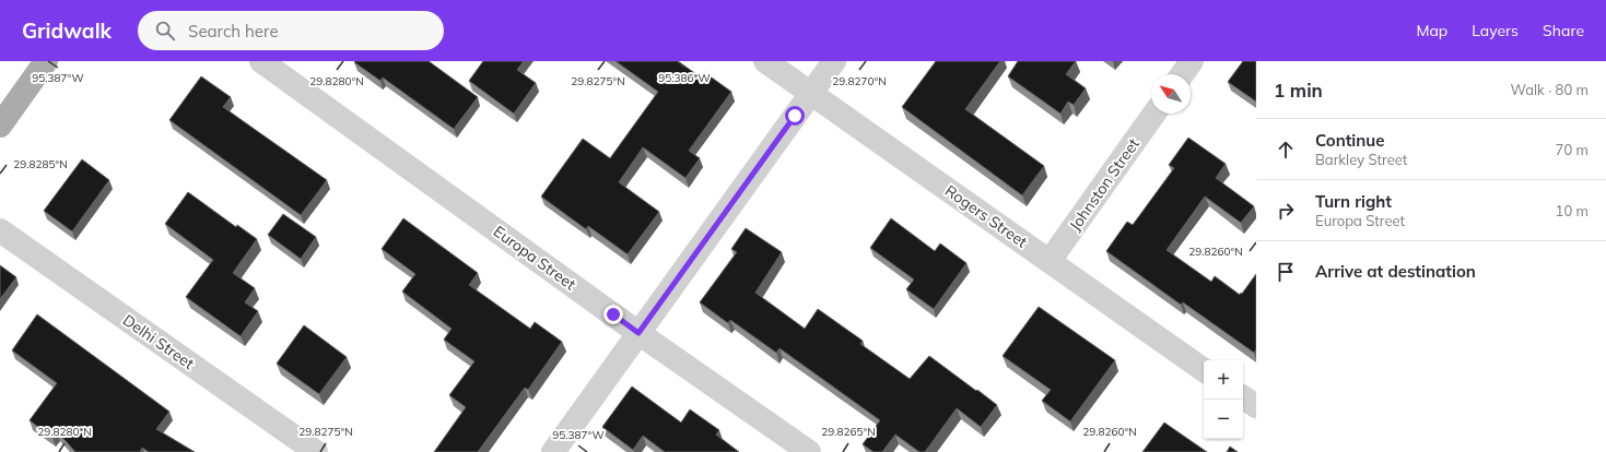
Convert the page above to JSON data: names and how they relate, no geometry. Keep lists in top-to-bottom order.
{
  "streets": {
    "street": [
      "Johnston Street",
      "Rogers Street",
      "Europa Street",
      "Delhi Street"
    ]
  },
  "crossings": [
    ["Johnston Street", "Rogers Street"]
  ],
  "north": "top left",
  "page": {
    "header": "Gridwalk",
    "search": "Search here",
    "nav": ["Map", "Layers", "Share"],
    "heading": ["1 min", "Walk · 80 m"],
    "list": [
      ["Continue", "Barkley Street", "70 m"],
      ["Turn right", "Europa Street", "10 m"],
      "Arrive at destination"
    ],
    "map_buttons": ["+", "−"]
  },
  "coordinates": [
    "95.386°W",
    "95.387°W",
    "29.8280°N",
    "29.8275°N",
    "29.8270°N",
    "29.8285°N",
    "29.8260°N",
    "29.8265°N"
  ]
}
